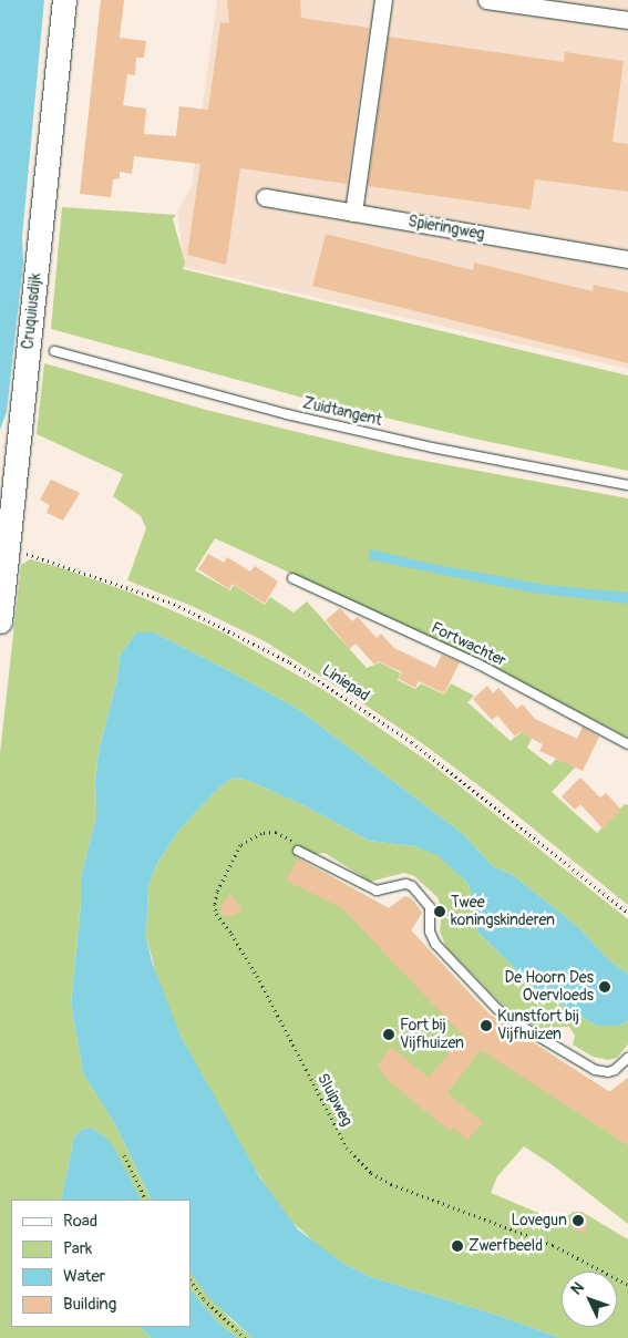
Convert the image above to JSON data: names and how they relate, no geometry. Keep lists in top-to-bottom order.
{
  "streets": {
    "street": ["Spieringweg", "Cruquiusdijk"],
    "lane": ["Zuidtangent", "Fortwachter"],
    "path": ["Liniepad", "Sluipweg"]
  },
  "crossings": [
    ["Cruquiusdijk", "Liniepad"]
  ],
  "places": [
    "Twee koningskinderen",
    "De Hoorn Des Overvloeds",
    "Kunstfort bij Vijfhuizen",
    "Fort bij Vijfhuizen",
    "Lovegun",
    "Zwerfbeeld"
  ],
  "legend": [
    "Road",
    "Park",
    "Water",
    "Building"
  ],
  "north": "top left"
}
